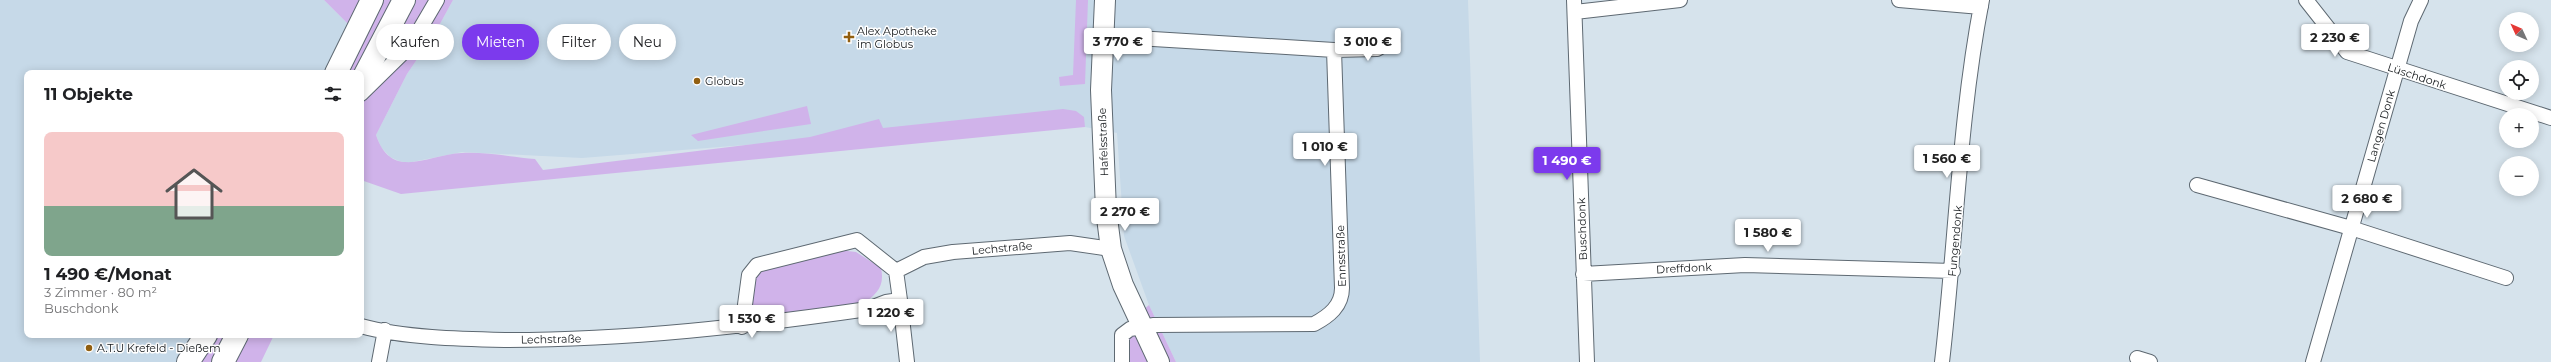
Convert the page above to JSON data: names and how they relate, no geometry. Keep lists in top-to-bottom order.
{
  "streets": {
    "main road": ["Hafelsstraße"],
    "street": [
      "Lüschdonk",
      "Langen Donk",
      "Buschdonk",
      "Fungendonk",
      "Lechstraße",
      "Ennsstraße",
      "Dreffdonk"
    ]
  },
  "crossings": [
    ["Lüschdonk", "Langen Donk"],
    ["Hafelsstraße", "Lechstraße"],
    ["Hafelsstraße", "Ennsstraße"],
    ["Buschdonk", "Dreffdonk"],
    ["Fungendonk", "Dreffdonk"]
  ],
  "places": {
    "health": ["Alex Apotheke im Globus"],
    "other": ["Globus", "A.T.U Krefeld - Dießem"]
  },
  "north": "top left",
  "page": {
    "map_buttons": ["+", "−"],
    "price": [
      "2 230 €",
      "3 770 €",
      "3 010 €",
      "1 010 €",
      "1 560 €",
      "1 490 €",
      "2 680 €",
      "2 270 €",
      "1 580 €",
      "1 220 €",
      "1 530 €"
    ],
    "chip": [
      "Kaufen",
      "Mieten",
      "Filter",
      "Neu"
    ],
    "heading": "11 Objekte",
    "list": [
      {
        "name": "1 490 €/Monat",
        "note": "3 Zimmer · 80 m² · Buschdonk"
      }
    ]
  }
}
